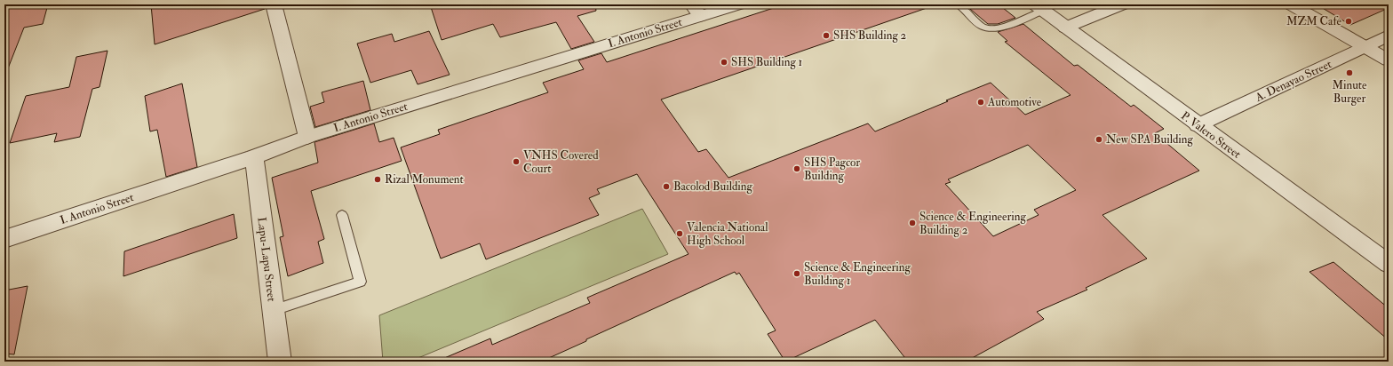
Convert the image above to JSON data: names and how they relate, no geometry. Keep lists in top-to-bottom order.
{
  "streets": {
    "street": [
      "I. Antonio Street",
      "A. Denayao Street",
      "P. Valero Street",
      "Lapu-Lapu Street"
    ]
  },
  "crossings": [
    ["I. Antonio Street", "Lapu-Lapu Street"],
    ["A. Denayao Street", "P. Valero Street"]
  ],
  "places": [
    "MZM Cafe",
    "SHS Building 2",
    "SHS Building 1",
    "Minute Burger",
    "Automotive",
    "New SPA Building",
    "VNHS Covered Court",
    "SHS Pagcor Building",
    "Rizal Monument",
    "Bacolod Building",
    "Science & Engineering Building 2",
    "Valencia National High School",
    "Science & Engineering Building 1"
  ]
}
